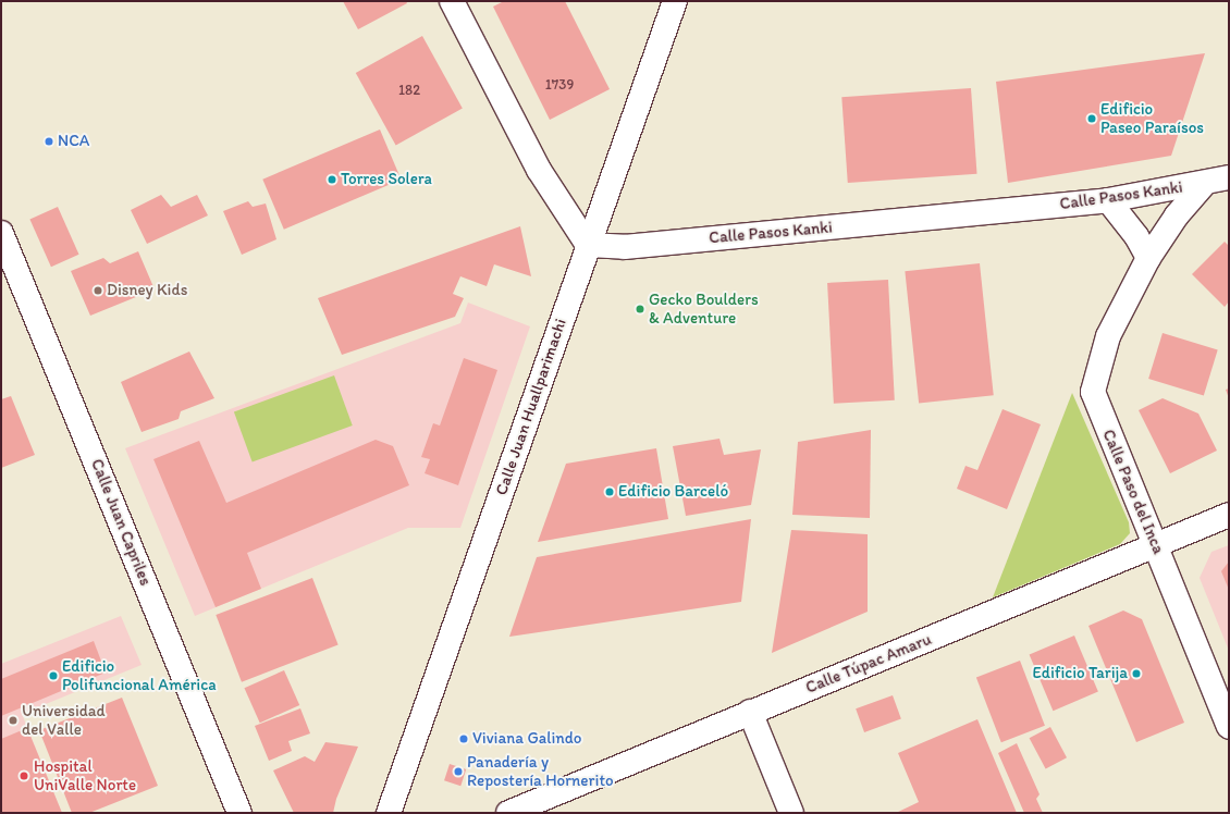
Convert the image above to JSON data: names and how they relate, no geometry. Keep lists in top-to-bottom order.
{
  "streets": {
    "street": [
      "Calle Pasos Kanki",
      "Calle Juan Huallparimachi",
      "Calle Paso del Inca",
      "Calle Juan Capriles",
      "Calle Túpac Amaru"
    ]
  },
  "crossings": [
    ["Calle Pasos Kanki", "Calle Juan Huallparimachi"],
    ["Calle Pasos Kanki", "Calle Paso del Inca"],
    ["Calle Paso del Inca", "Calle Túpac Amaru"]
  ],
  "places": [
    "Edificio Paseo Paraísos",
    "NCA",
    "Torres Solera",
    "Disney Kids",
    "Gecko Boulders & Adventure",
    "Edificio Barceló",
    "Edificio Tarija",
    "Edificio Polifuncional América",
    "Universidad del Valle",
    "Viviana Galindo",
    "Panadería y Repostería Hornerito",
    "Hospital UniValle Norte"
  ],
  "house_numbers": ["1739", "182"]
}
